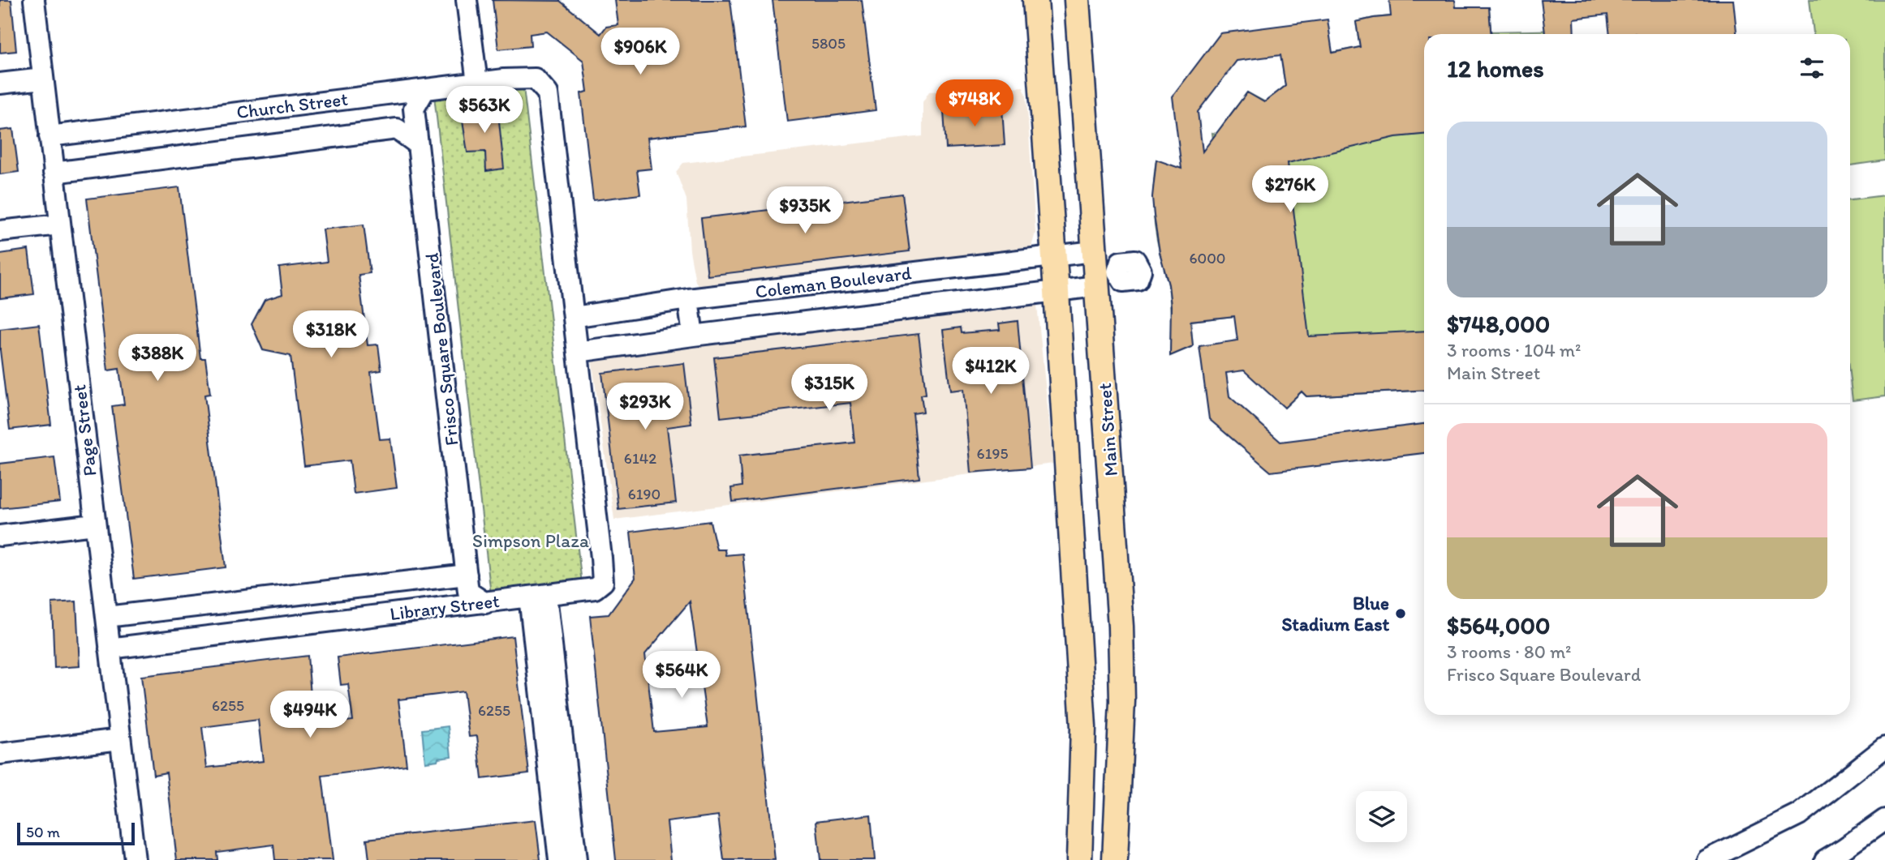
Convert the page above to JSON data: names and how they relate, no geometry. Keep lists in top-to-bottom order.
{
  "streets": {
    "main road": ["Main Street"],
    "street": [
      "Church Street",
      "Coleman Boulevard",
      "Frisco Square Boulevard",
      "Page Street",
      "Library Street"
    ]
  },
  "crossings": [
    ["Church Street", "Coleman Boulevard"],
    ["Church Street", "Frisco Square Boulevard"],
    ["Church Street", "Page Street"],
    ["Coleman Boulevard", "Main Street"],
    ["Coleman Boulevard", "Library Street"],
    ["Frisco Square Boulevard", "Library Street"],
    ["Page Street", "Library Street"]
  ],
  "parks": ["Simpson Plaza"],
  "places": ["Blue Stadium East"],
  "house_numbers": [
    "5805",
    "6000",
    "6195",
    "6142",
    "6190",
    "6255",
    "6255"
  ],
  "scale_bar": "50 m",
  "page": {
    "price": [
      "$906K",
      "$748K",
      "$563K",
      "$276K",
      "$935K",
      "$318K",
      "$388K",
      "$412K",
      "$315K",
      "$293K",
      "$564K",
      "$494K"
    ],
    "heading": "12 homes",
    "list": [
      {
        "name": "$748,000",
        "note": "3 rooms · 104 m² · Main Street"
      },
      {
        "name": "$564,000",
        "note": "3 rooms · 80 m² · Frisco Square Boulevard"
      }
    ],
    "scale": "50 m"
  }
}
